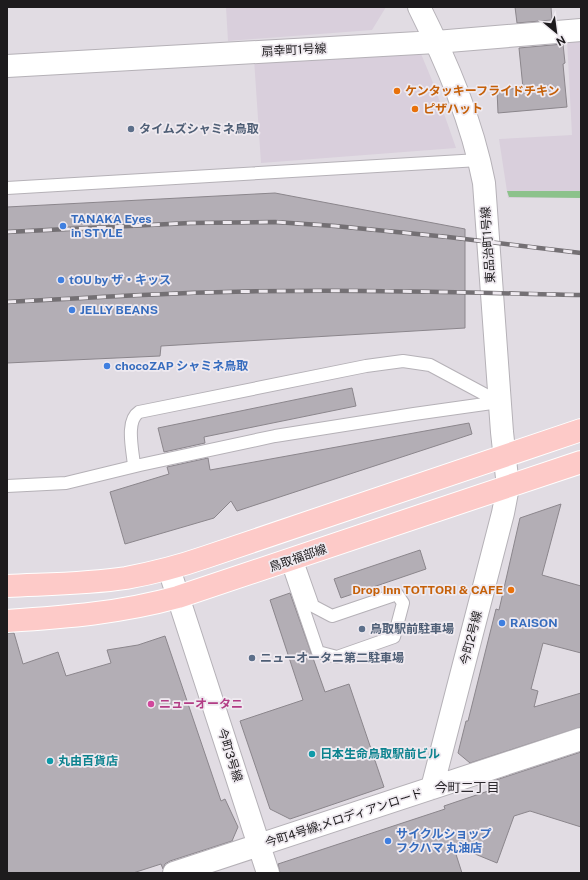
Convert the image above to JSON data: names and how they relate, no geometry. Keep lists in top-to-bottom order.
{
  "streets": {
    "main road": ["鳥取福部線"],
    "street": [
      "扇幸町1号線",
      "東品治町1号線",
      "今町2号線",
      "今町3号線",
      "今町4号線;メロディアンロード"
    ]
  },
  "crossings": [
    ["扇幸町1号線", "東品治町1号線"],
    ["東品治町1号線", "今町2号線"],
    ["鳥取福部線", "今町2号線"],
    ["鳥取福部線", "今町3号線"],
    ["今町2号線", "今町4号線;メロディアンロード"],
    ["今町3号線", "今町4号線;メロディアンロード"]
  ],
  "districts": ["今町二丁目"],
  "places": [
    "ケンタッキーフライドチキン",
    "ピザハット",
    "タイムズシャミネ鳥取",
    "TANAKA Eyes in STYLE",
    "tOU by ザ・キッス",
    "JELLY BEANS",
    "chocoZAP シャミネ鳥取",
    "Drop Inn TOTTORI & CAFE",
    "RAISON",
    "鳥取駅前駐車場",
    "ニューオータニ第二駐車場",
    "ニューオータニ",
    "日本生命鳥取駅前ビル",
    "丸由百貨店",
    "サイクルショップ フクハマ 丸油店"
  ],
  "north": "bottom right"
}
